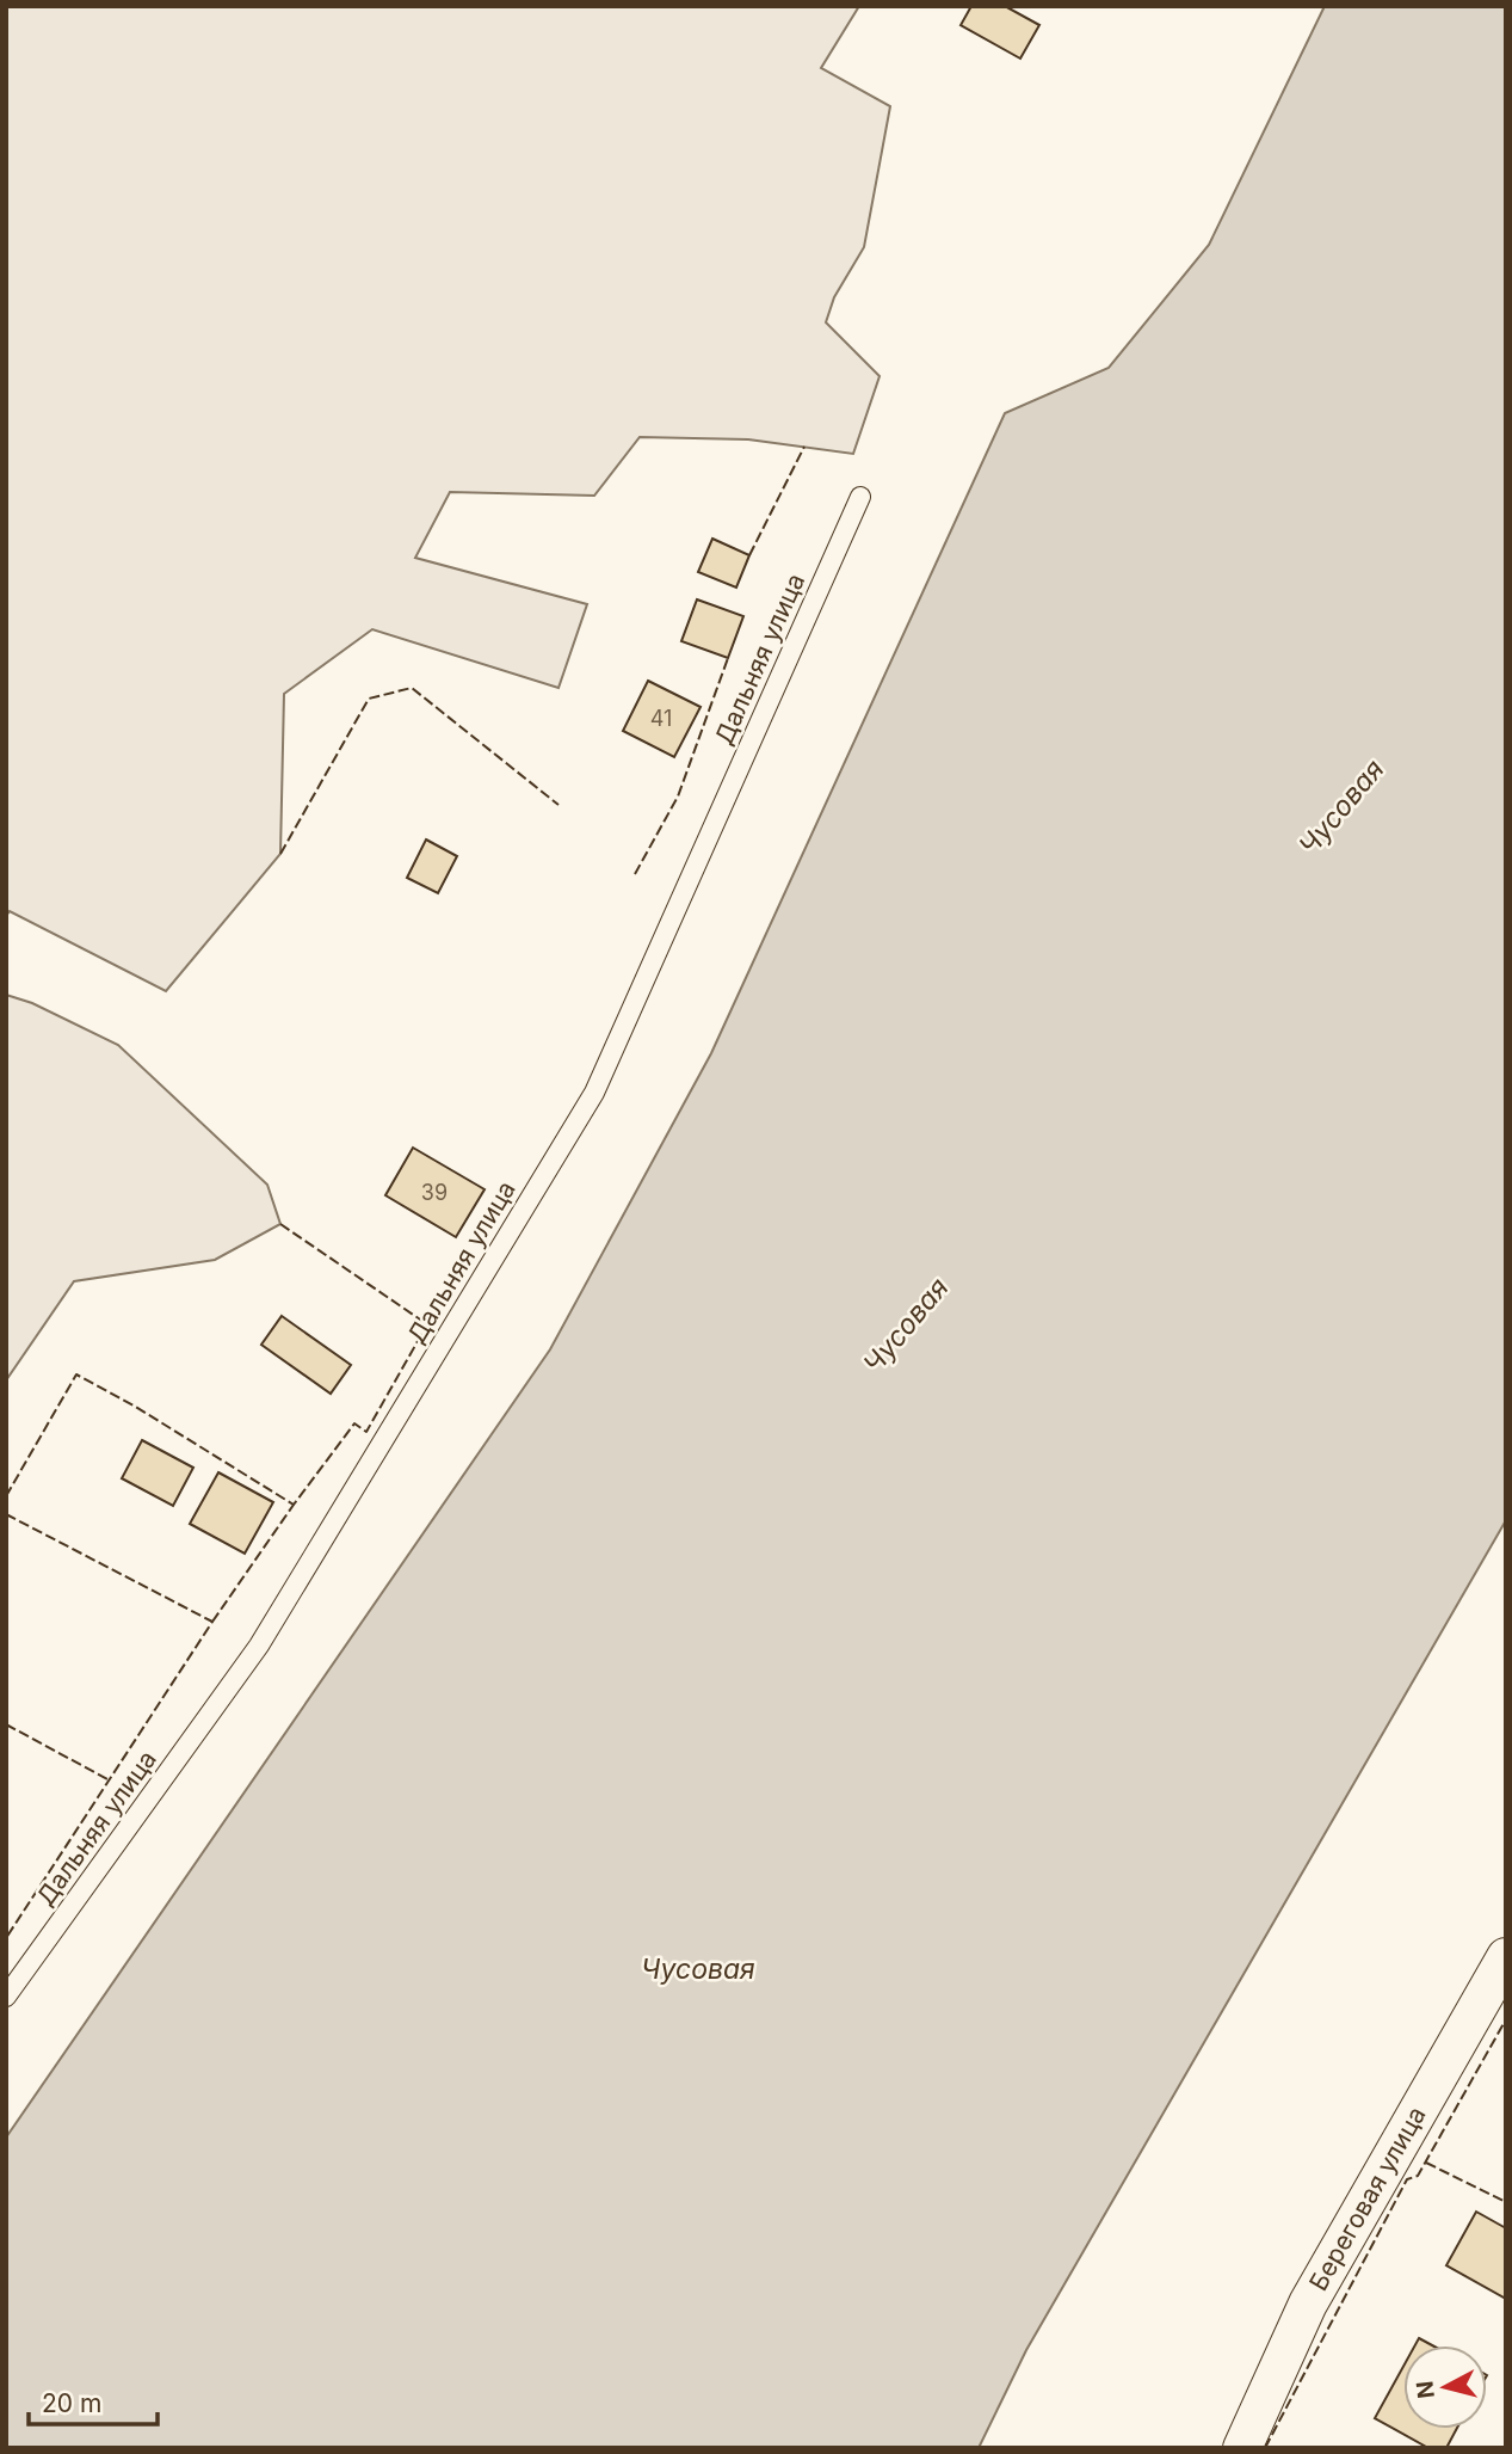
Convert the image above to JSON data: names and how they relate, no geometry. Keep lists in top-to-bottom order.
{
  "streets": {
    "street": ["Береговая улица"],
    "lane": ["Дальняя улица"]
  },
  "water": ["Чусовая"],
  "house_numbers": ["41", "39"],
  "scale_bar": "20 m",
  "north": "left"
}
